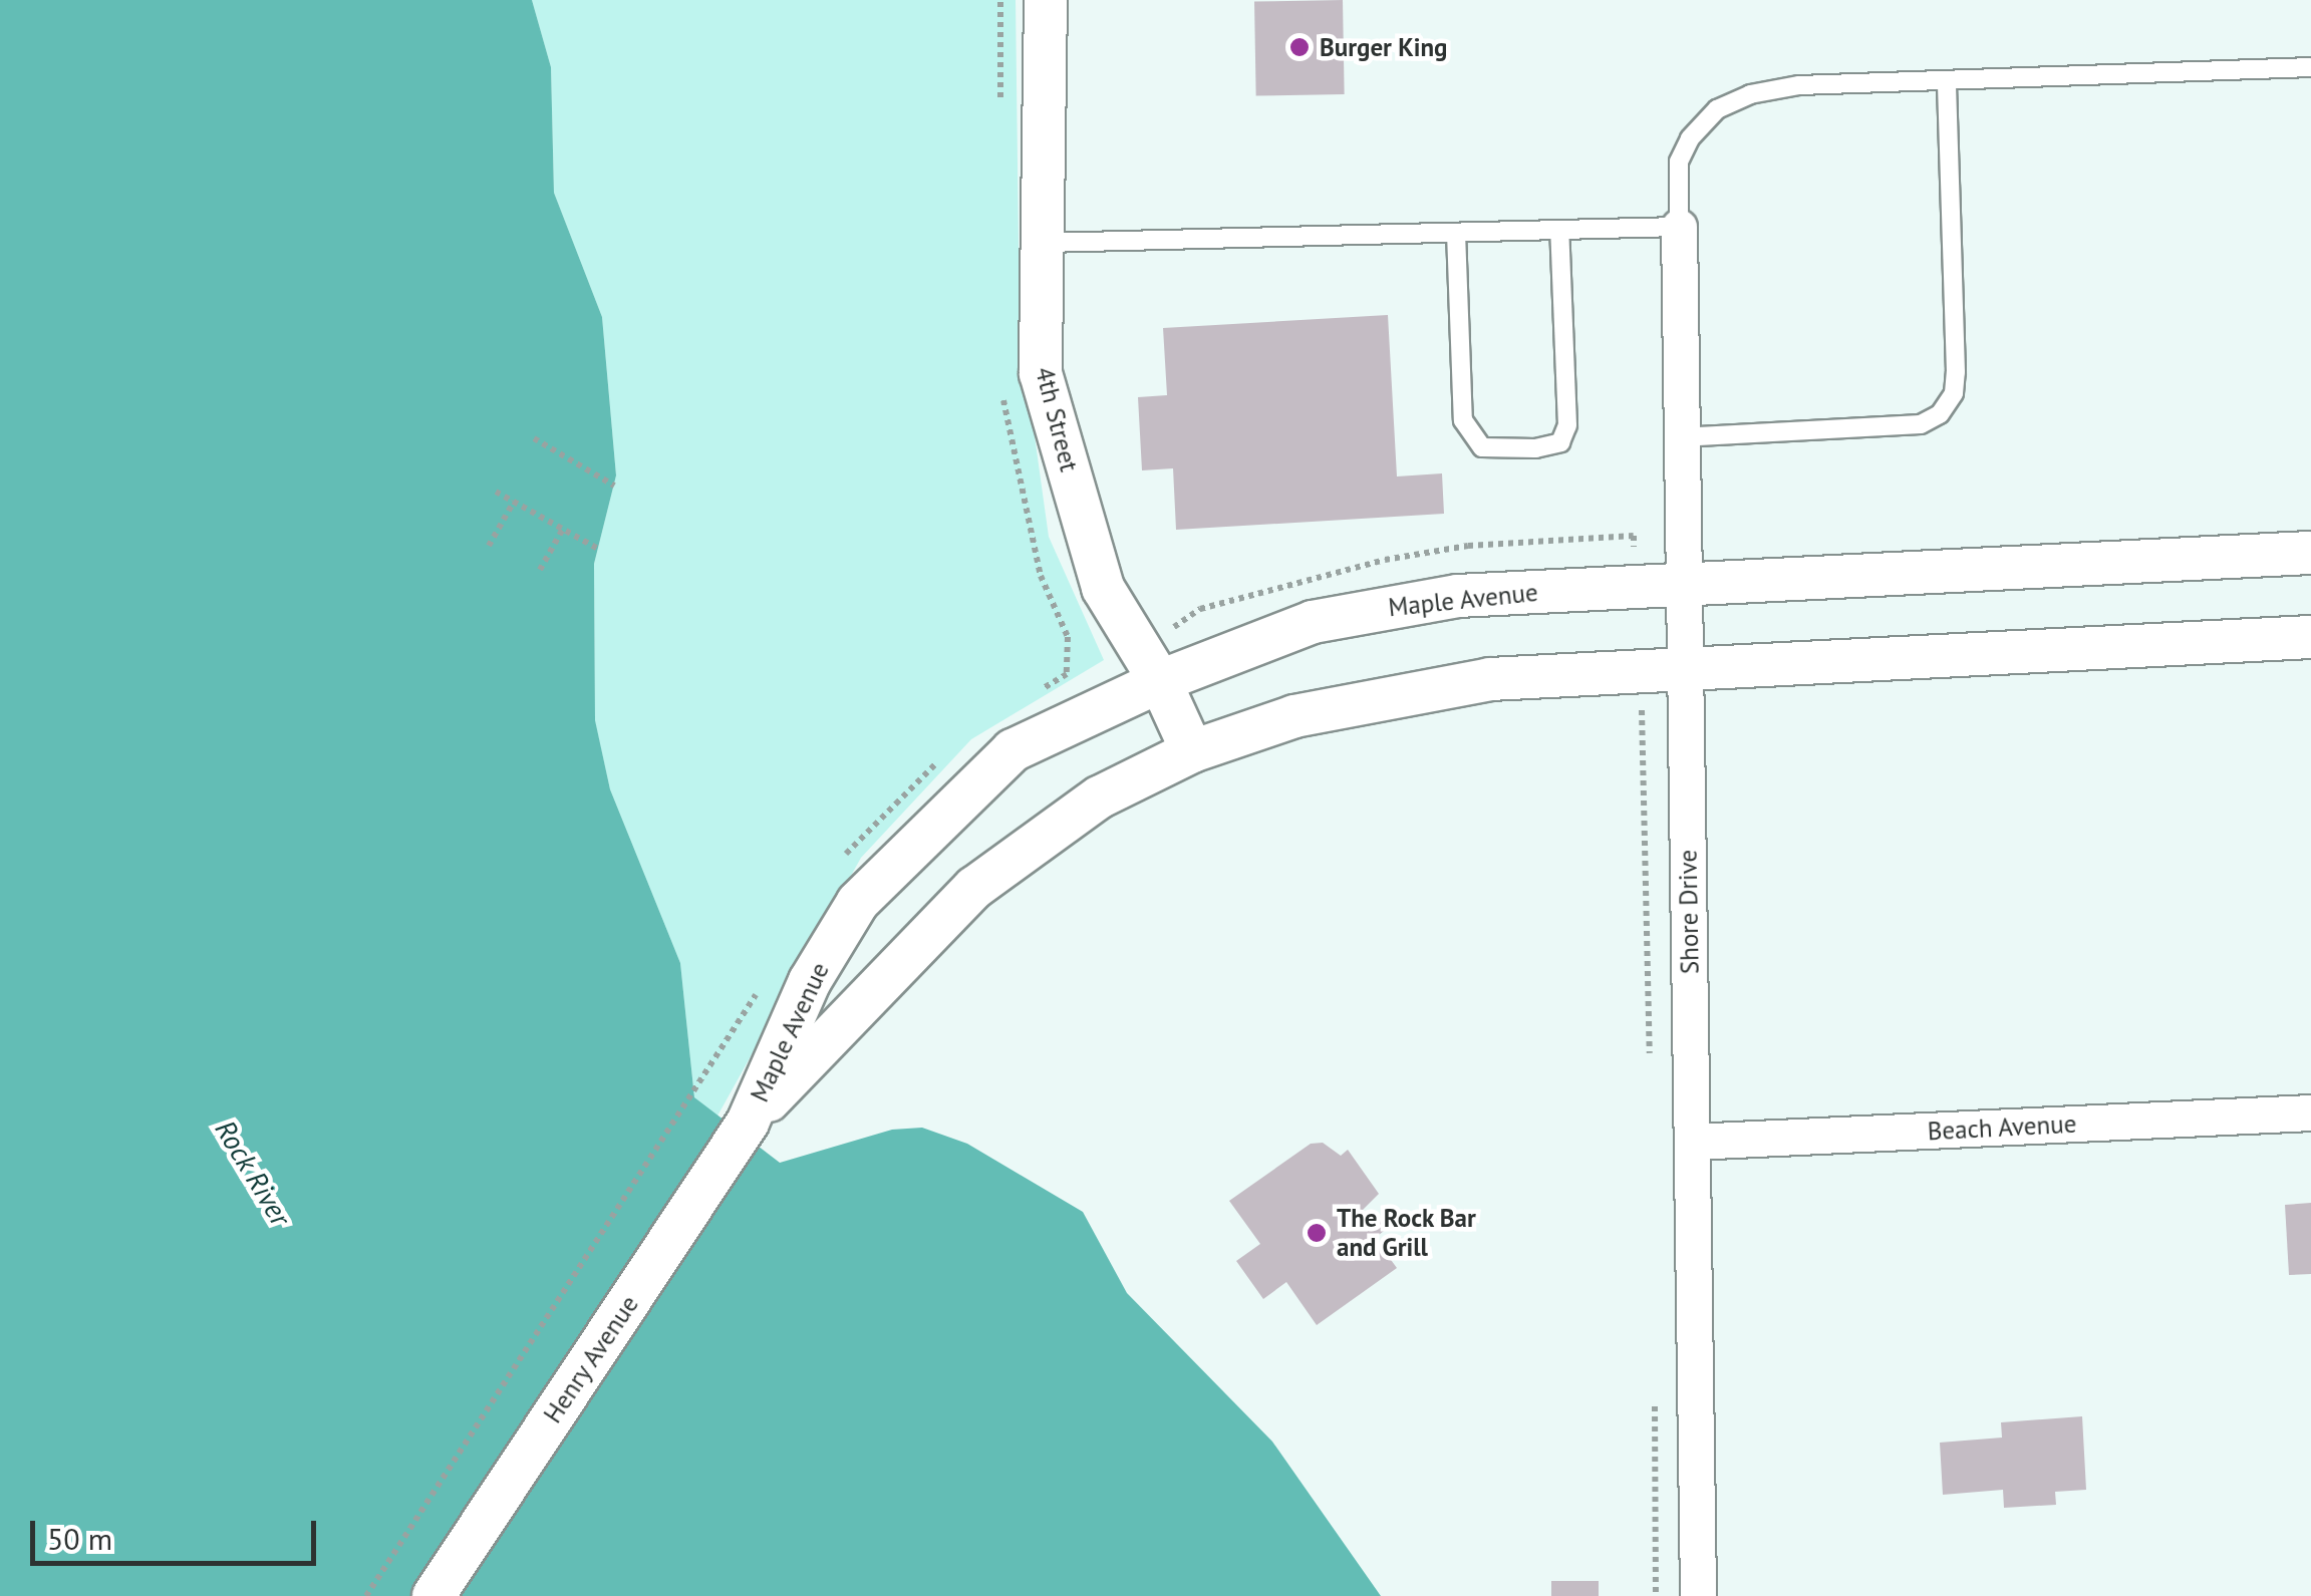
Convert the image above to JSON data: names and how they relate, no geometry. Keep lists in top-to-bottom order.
{
  "streets": {
    "street": [
      "4th Street",
      "Maple Avenue",
      "Shore Drive",
      "Beach Avenue",
      "Henry Avenue"
    ]
  },
  "crossings": [
    ["4th Street", "Maple Avenue"],
    ["Maple Avenue", "Shore Drive"],
    ["Maple Avenue", "Henry Avenue"],
    ["Shore Drive", "Beach Avenue"]
  ],
  "water": ["Rock River"],
  "places": ["Burger King", "The Rock Bar and Grill"],
  "scale_bar": "50 m"
}
